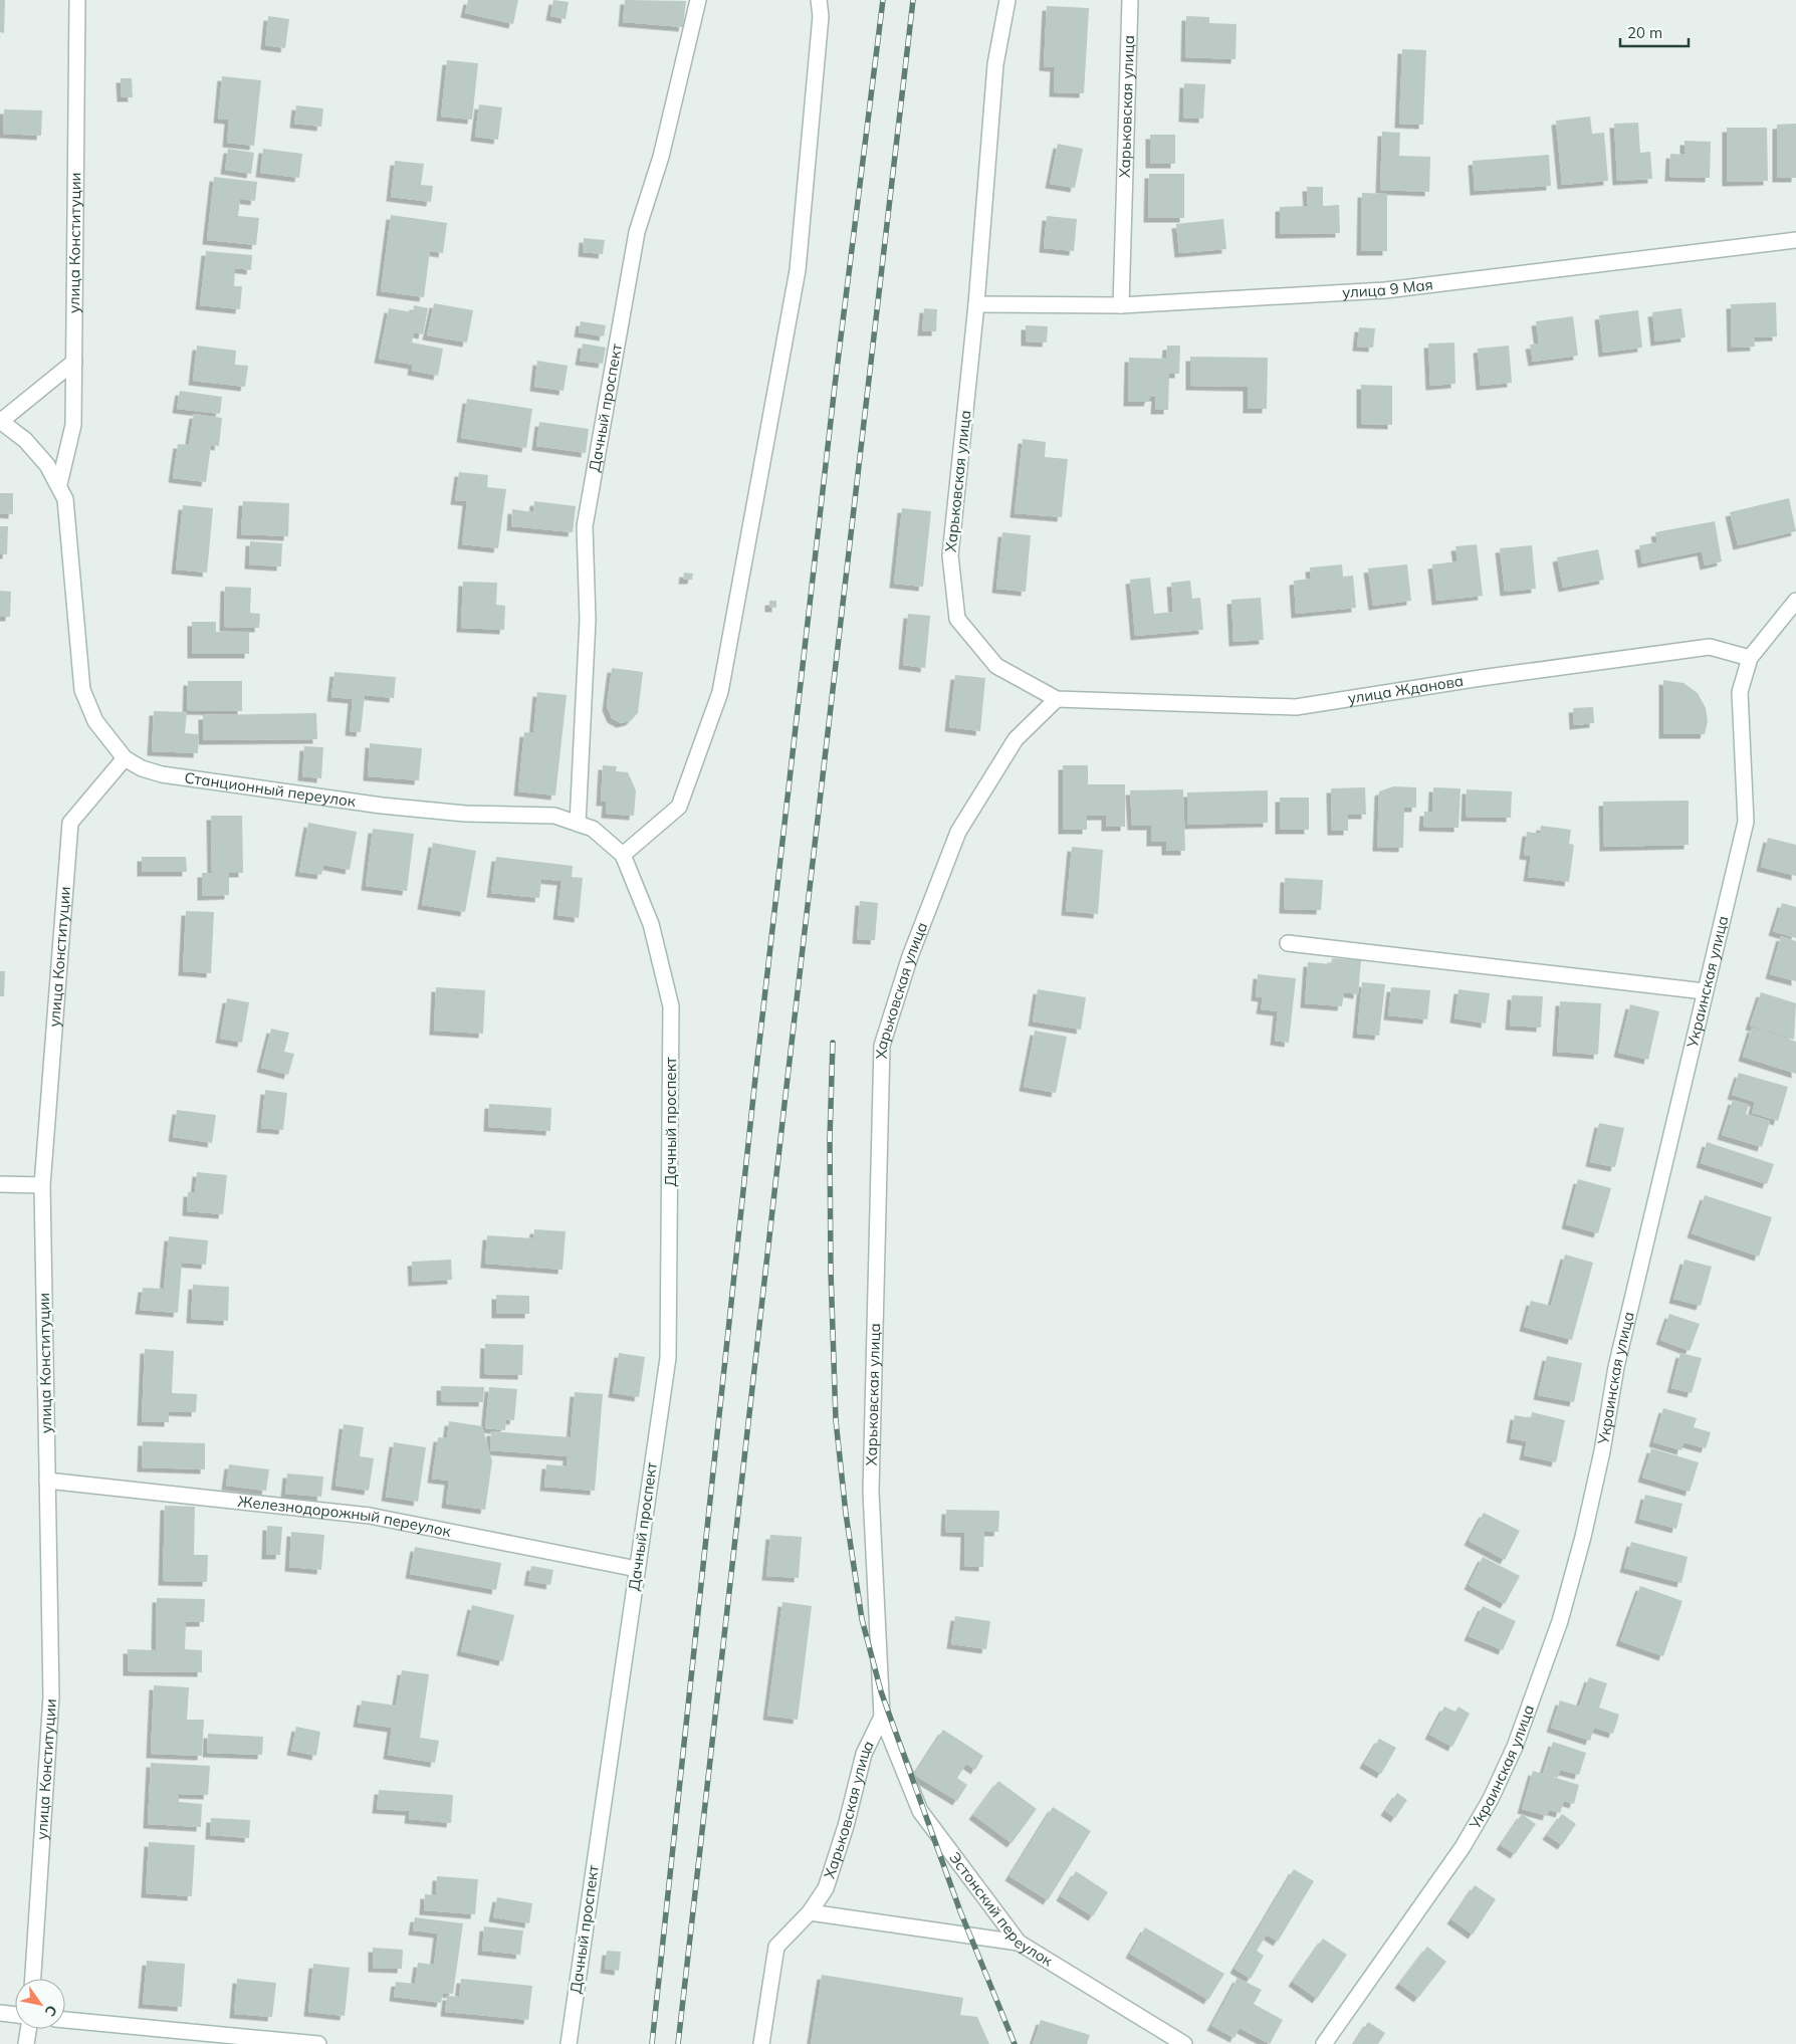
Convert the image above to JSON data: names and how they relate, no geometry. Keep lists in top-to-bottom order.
{
  "streets": {
    "street": [
      "Харьковская улица",
      "улица Конституции",
      "улица 9 Мая",
      "Дачный проспект",
      "улица Жданова",
      "Станционный переулок",
      "Украинская улица",
      "Железнодорожный переулок",
      "Эстонский переулок"
    ]
  },
  "crossings": [
    ["Харьковская улица", "улица 9 Мая"],
    ["Харьковская улица", "улица Жданова"],
    ["Харьковская улица", "Эстонский переулок"],
    ["улица Конституции", "Станционный переулок"],
    ["улица Конституции", "Железнодорожный переулок"],
    ["Дачный проспект", "Станционный переулок"],
    ["Дачный проспект", "Железнодорожный переулок"],
    ["улица Жданова", "Украинская улица"]
  ],
  "scale_bar": "20 m",
  "north": "bottom right"
}
